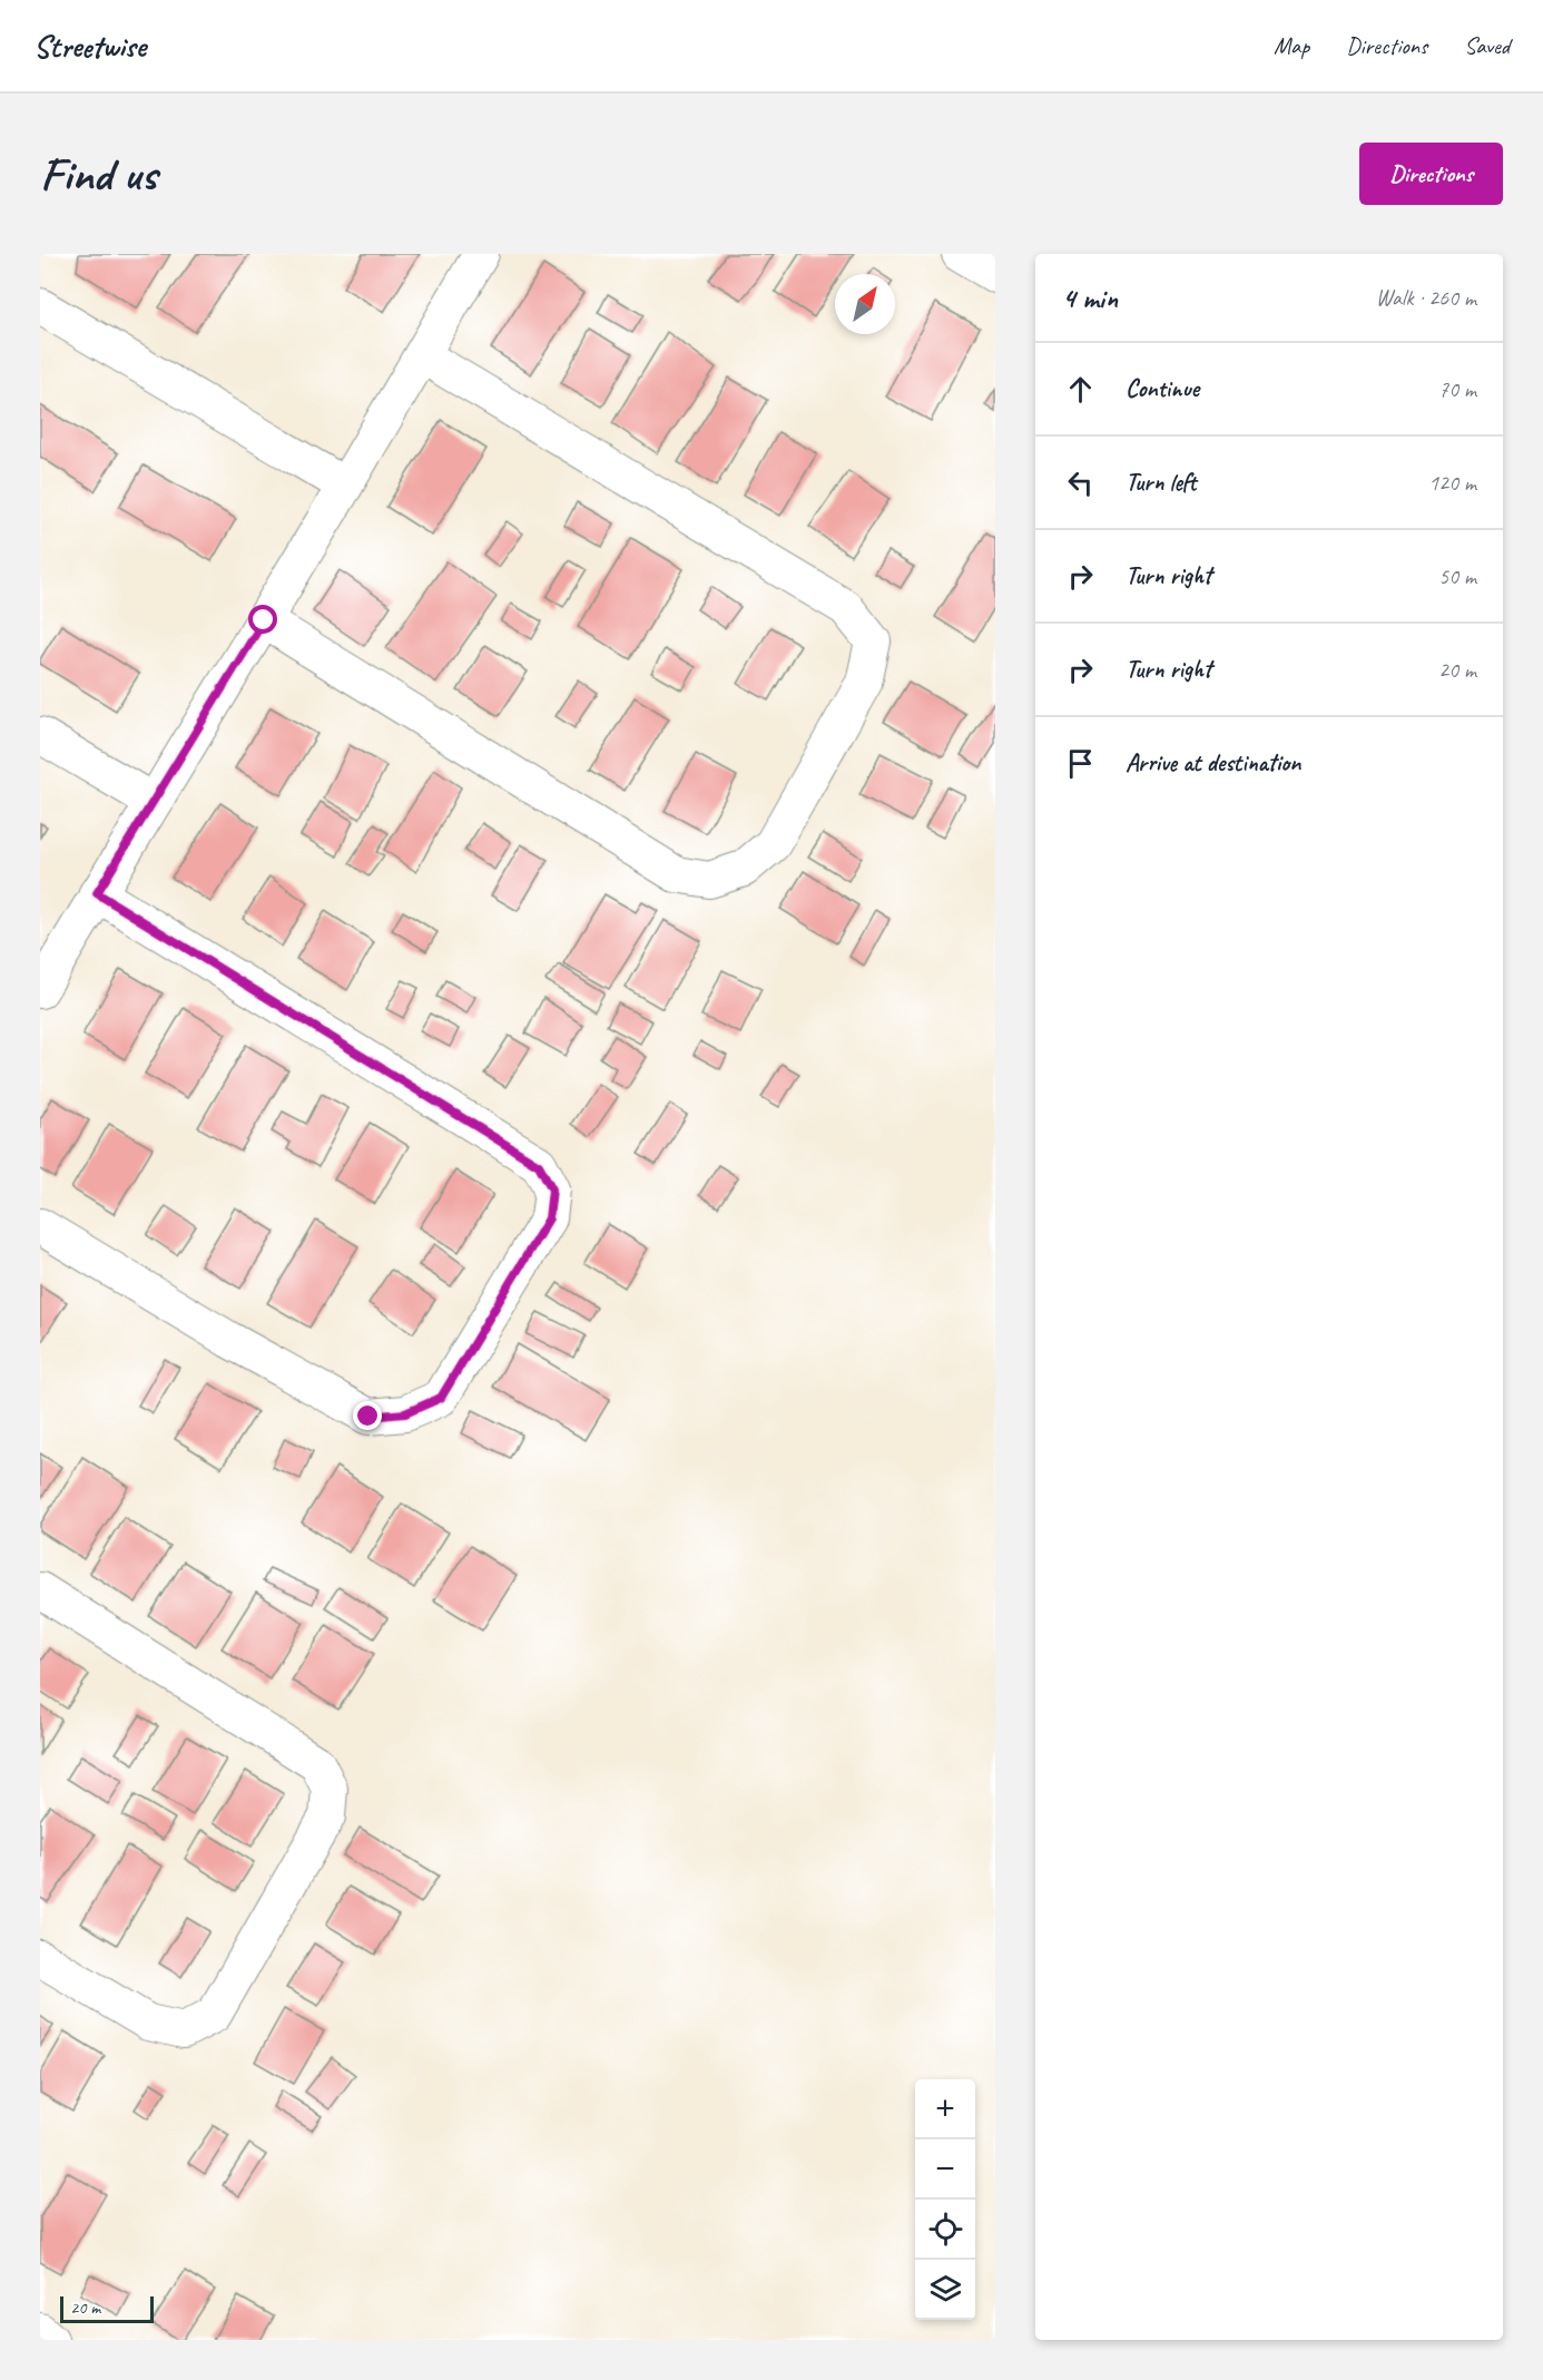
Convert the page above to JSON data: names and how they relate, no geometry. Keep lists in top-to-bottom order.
{
  "scale_bar": "20 m",
  "north": "top right",
  "page": {
    "header": "Streetwise",
    "nav": ["Map", "Directions", "Saved"],
    "buttons": "Directions",
    "title": "Find us",
    "heading": ["4 min", "Walk · 260 m"],
    "list": [
      ["Continue", "70 m"],
      ["Turn left", "120 m"],
      ["Turn right", "50 m"],
      ["Turn right", "20 m"],
      "Arrive at destination"
    ],
    "map_buttons": ["+", "−"],
    "scale": "20 m"
  }
}
